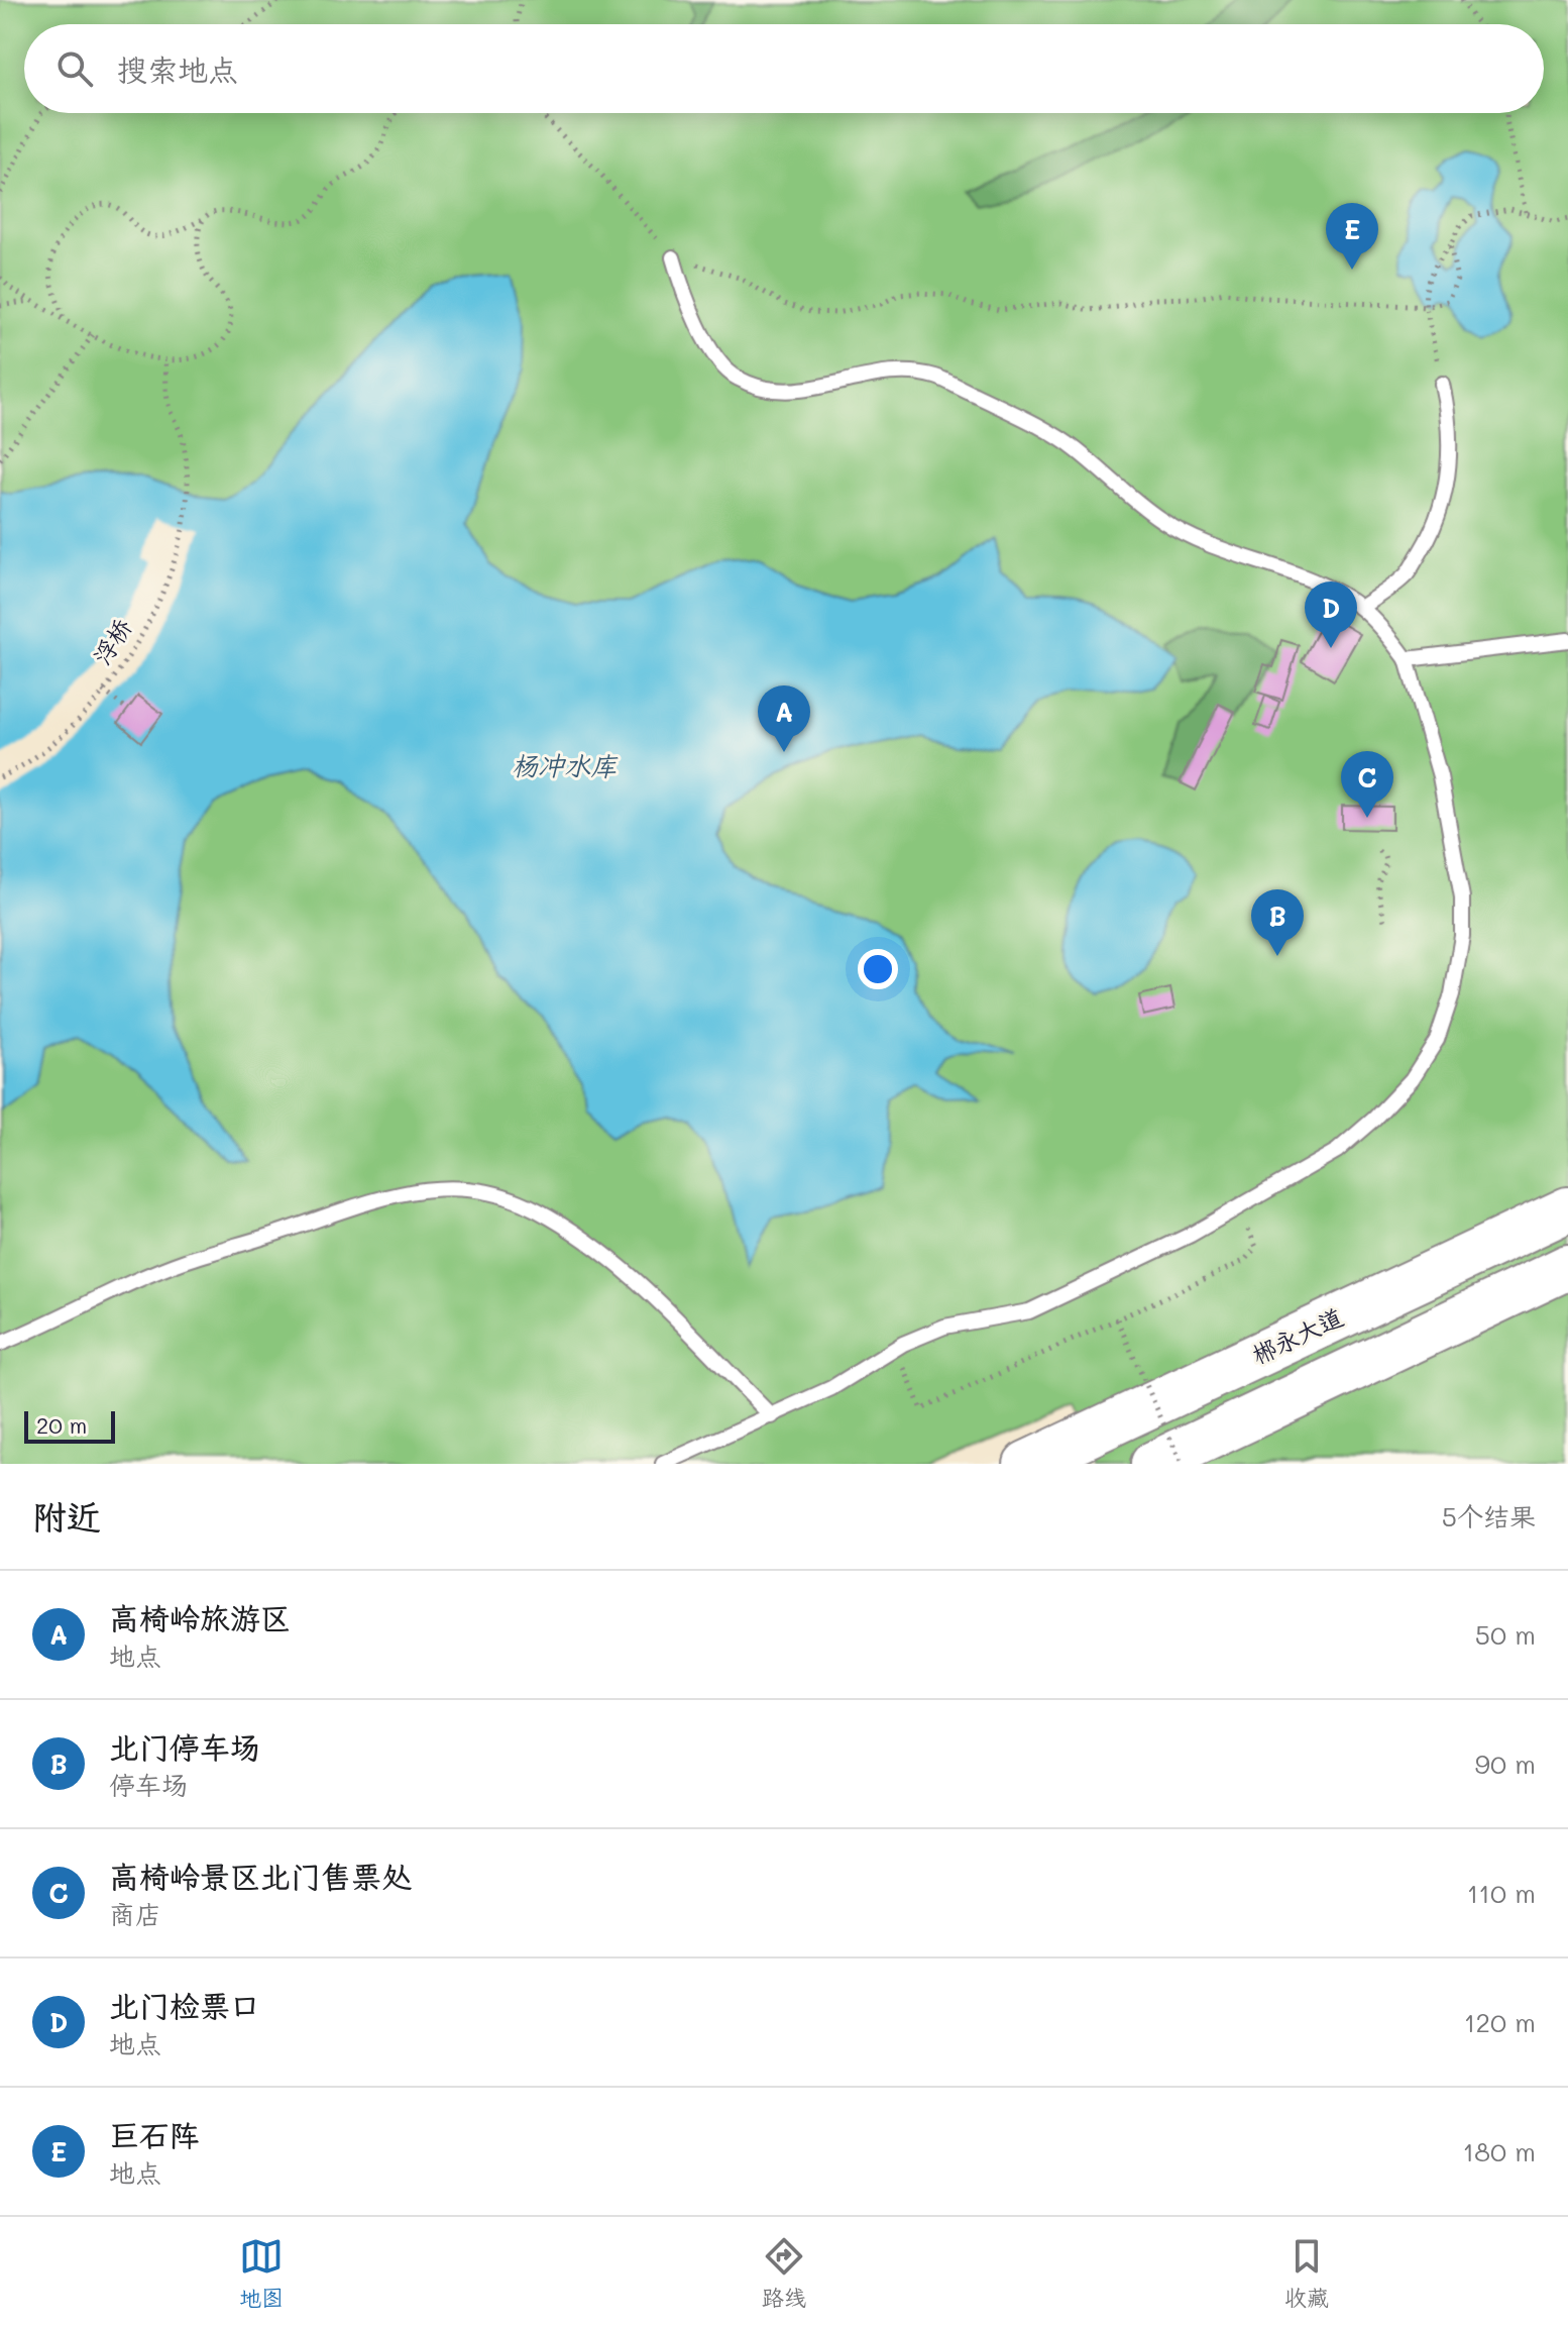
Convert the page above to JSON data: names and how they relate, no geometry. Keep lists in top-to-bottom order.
{
  "streets": {
    "highway": ["郴永大道"],
    "path": ["浮桥"]
  },
  "water": ["杨冲水库"],
  "scale_bar": "20 m",
  "page": {
    "search": "搜索地点",
    "pins": [
      "E",
      "D",
      "A",
      "C",
      "B"
    ],
    "scale": "20 m",
    "heading": ["附近", "5个结果"],
    "list": [
      {
        "mark": "A",
        "name": "高椅岭旅游区",
        "note": "地点",
        "value": "50 m"
      },
      {
        "mark": "B",
        "name": "北门停车场",
        "note": "停车场",
        "value": "90 m"
      },
      {
        "mark": "C",
        "name": "高椅岭景区北门售票处",
        "note": "商店",
        "value": "110 m"
      },
      {
        "mark": "D",
        "name": "北门检票口",
        "note": "地点",
        "value": "120 m"
      },
      {
        "mark": "E",
        "name": "巨石阵",
        "note": "地点",
        "value": "180 m"
      }
    ],
    "nav": ["地图", "路线", "收藏"]
  }
}
